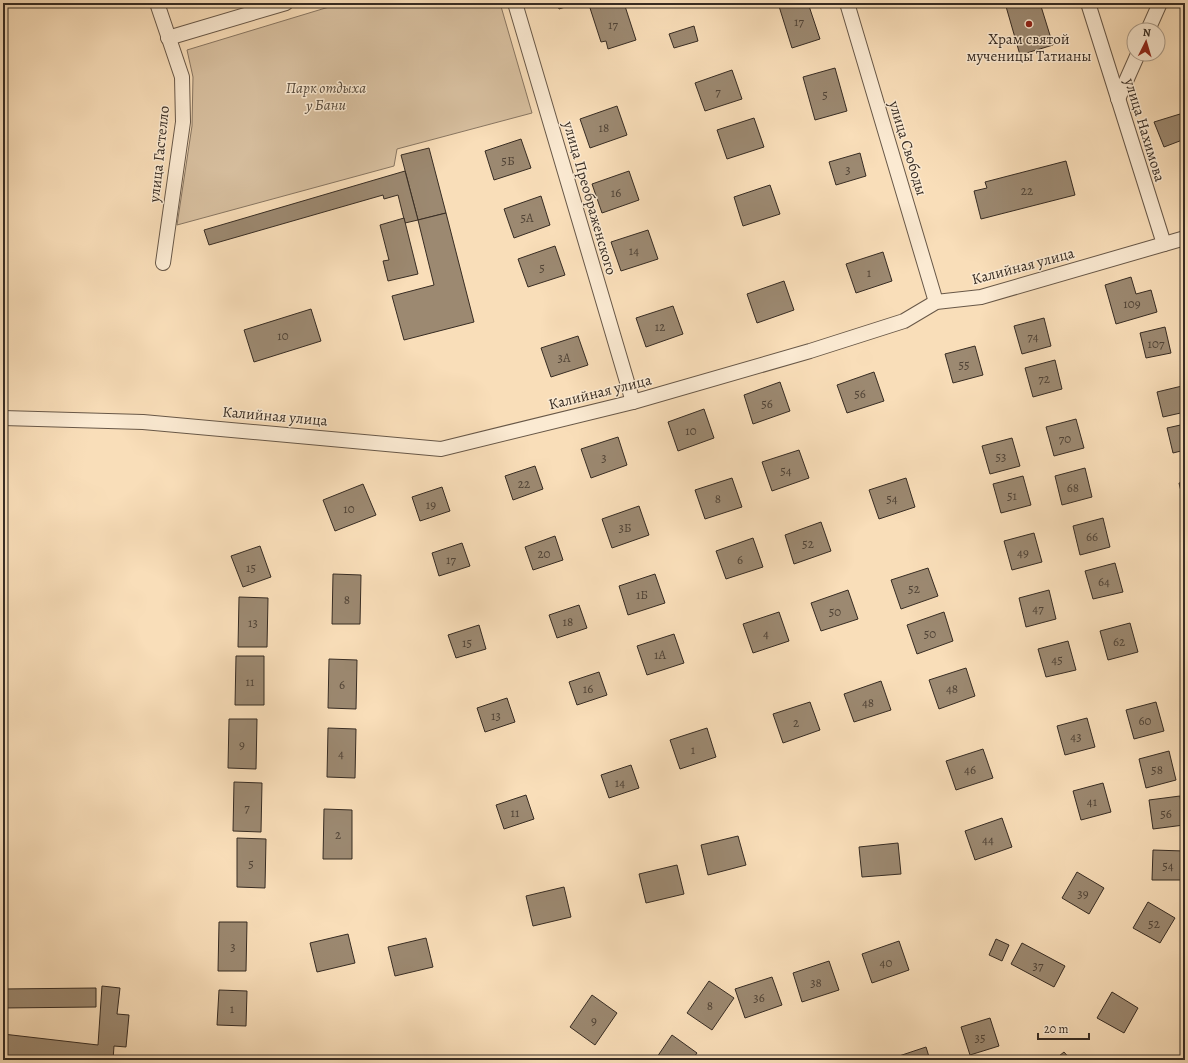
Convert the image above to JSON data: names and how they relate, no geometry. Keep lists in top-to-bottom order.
{
  "streets": {
    "street": [
      "улица Нахимова",
      "улица Свободы",
      "улица Гастелло",
      "улица Преображенского",
      "Калийная улица"
    ]
  },
  "crossings": [
    ["улица Нахимова", "Калийная улица"],
    ["улица Свободы", "Калийная улица"],
    ["улица Преображенского", "Калийная улица"]
  ],
  "parks": ["Парк отдыха у Бани"],
  "places": ["Храм святой мученицы Татианы"],
  "house_numbers": [
    "17",
    "17",
    "7",
    "5",
    "18",
    "5Б",
    "3",
    "22",
    "16",
    "5А",
    "14",
    "5",
    "1",
    "109",
    "12",
    "10",
    "74",
    "107",
    "3А",
    "55",
    "72",
    "56",
    "56",
    "10",
    "70",
    "53",
    "3",
    "54",
    "22",
    "68",
    "51",
    "8",
    "54",
    "19",
    "10",
    "3Б",
    "66",
    "52",
    "49",
    "20",
    "17",
    "6",
    "15",
    "64",
    "52",
    "1Б",
    "8",
    "47",
    "50",
    "18",
    "13",
    "4",
    "50",
    "62",
    "15",
    "1А",
    "45",
    "11",
    "6",
    "16",
    "48",
    "48",
    "13",
    "60",
    "2",
    "43",
    "9",
    "1",
    "4",
    "46",
    "58",
    "14",
    "41",
    "7",
    "11",
    "56",
    "2",
    "44",
    "5",
    "54",
    "39",
    "52",
    "3",
    "40",
    "37",
    "38",
    "36",
    "8",
    "1",
    "9",
    "35"
  ],
  "scale_bar": "20 m",
  "north": "top"
}
